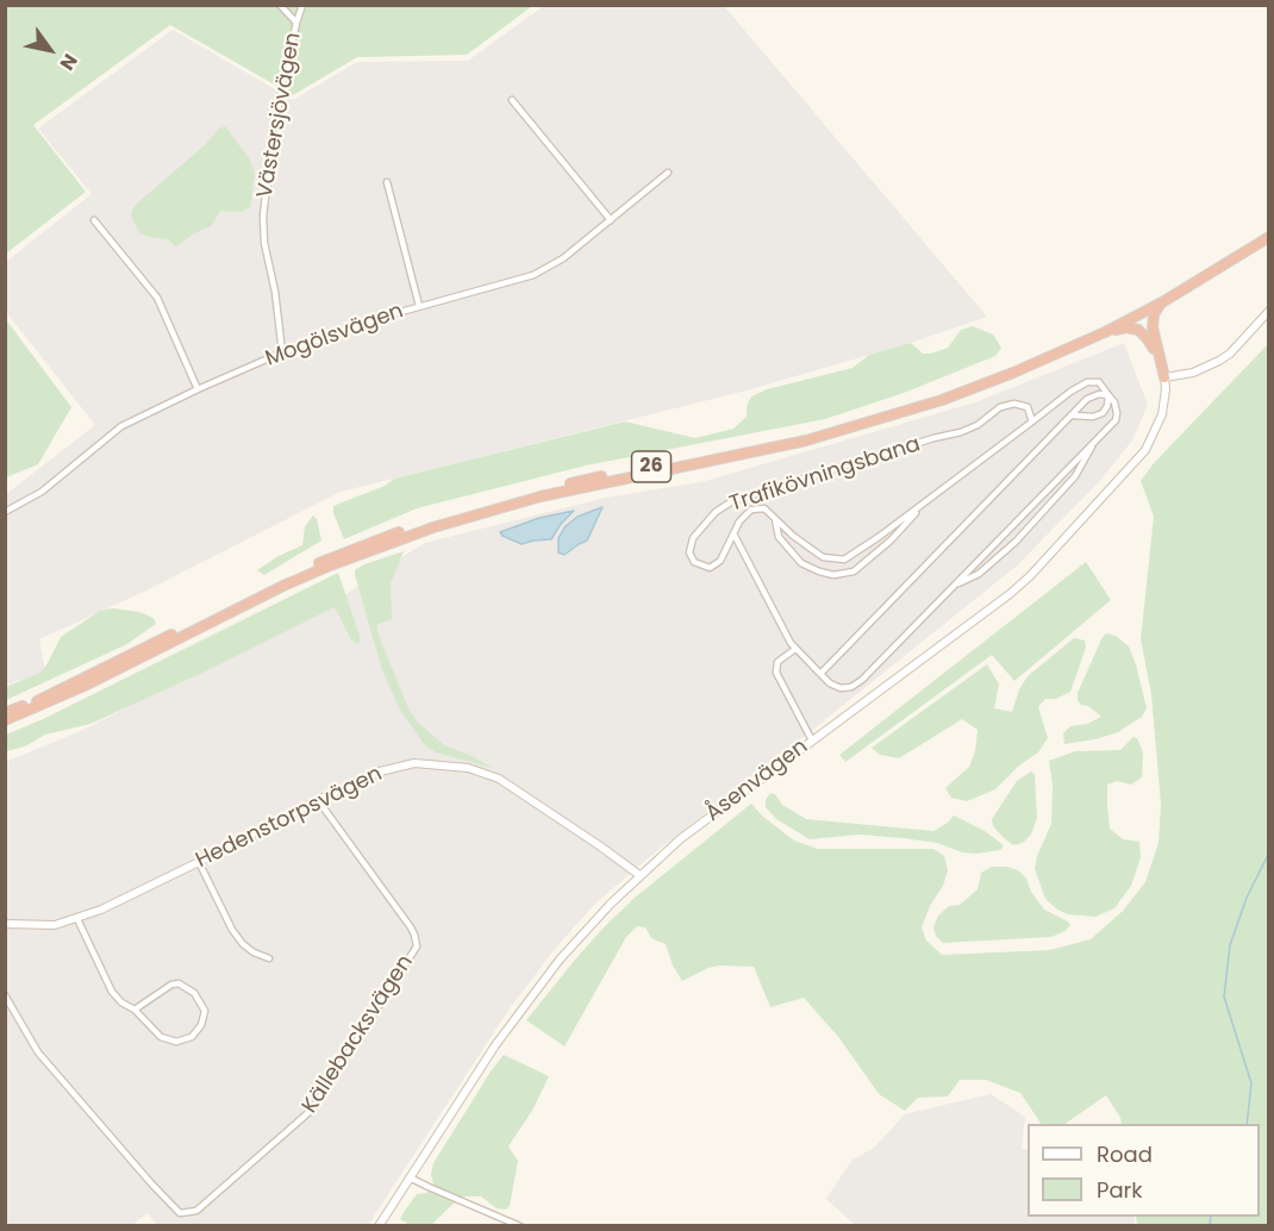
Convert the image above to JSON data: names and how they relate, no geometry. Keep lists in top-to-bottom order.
{
  "streets": {
    "highway": ["26"],
    "street": [
      "Västersjövägen",
      "Mogölsvägen",
      "Trafikövningsbana",
      "Åsenvägen",
      "Hedenstorpsvägen",
      "Källebacksvägen"
    ]
  },
  "crossings": [
    ["Västersjövägen", "Mogölsvägen"],
    ["Åsenvägen", "Hedenstorpsvägen"],
    ["Hedenstorpsvägen", "Källebacksvägen"]
  ],
  "legend": ["Road", "Park"],
  "north": "bottom right"
}
